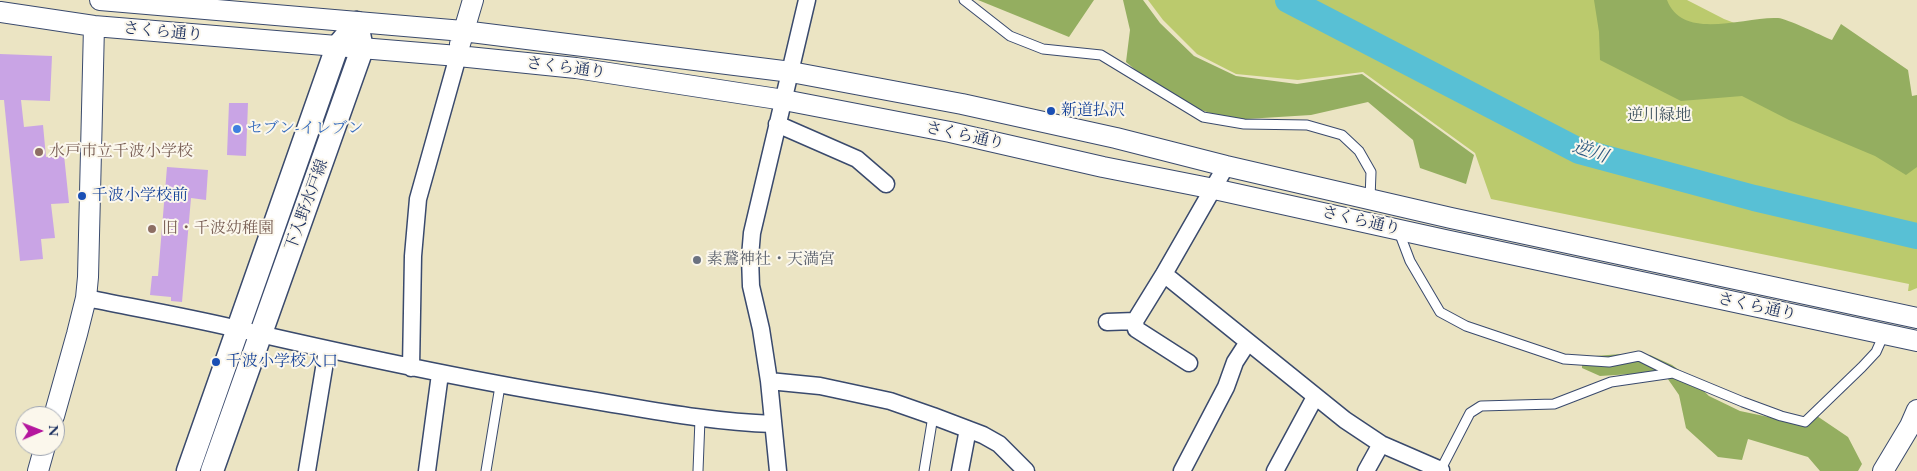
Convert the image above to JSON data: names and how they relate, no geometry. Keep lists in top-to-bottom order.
{
  "streets": {
    "main road": ["下入野水戸線"],
    "street": ["さくら通り"]
  },
  "crossings": [
    ["さくら通り", "下入野水戸線"]
  ],
  "water": ["逆川"],
  "parks": ["逆川緑地"],
  "places": [
    "新道払沢",
    "セブン-イレブン",
    "水戸市立千波小学校",
    "千波小学校前",
    "旧・千波幼稚園",
    "素鵞神社・天満宮",
    "千波小学校入口"
  ],
  "north": "right"
}
